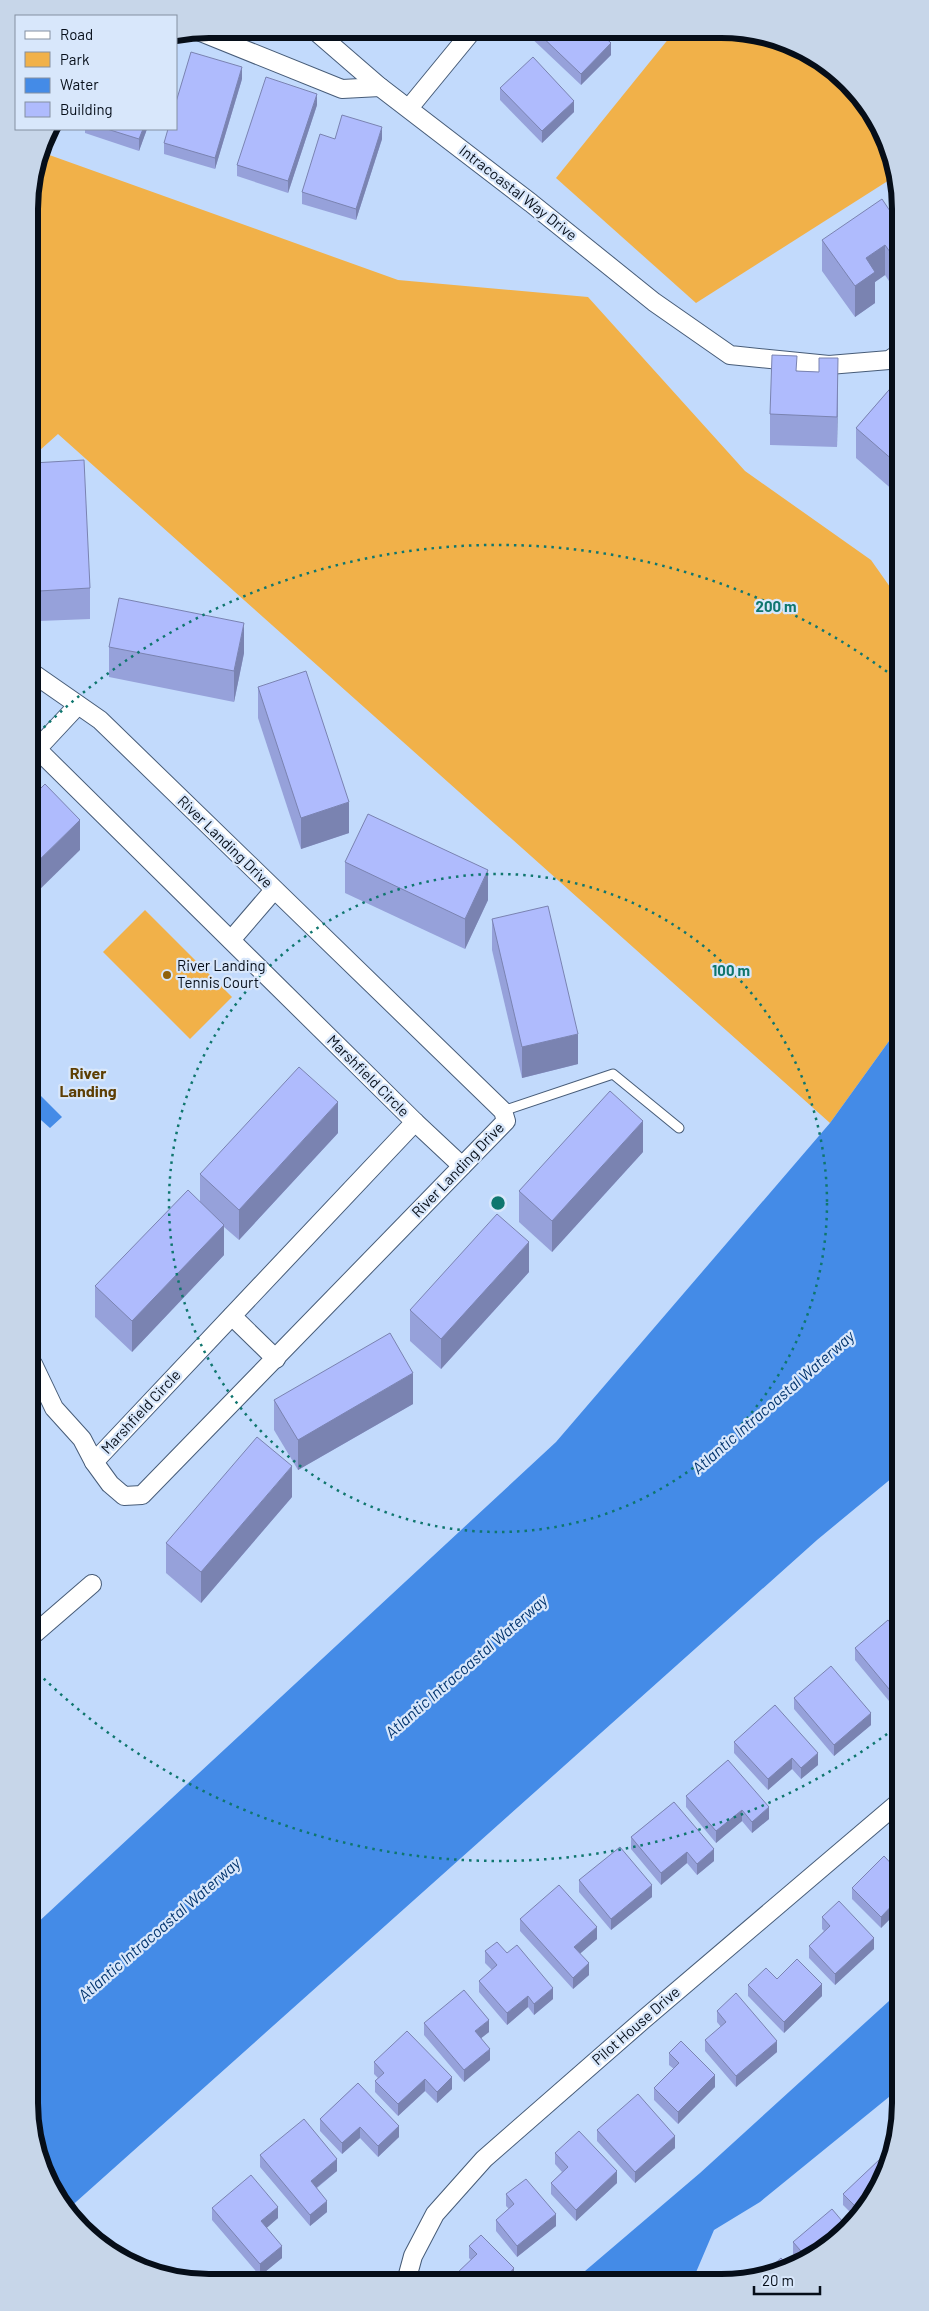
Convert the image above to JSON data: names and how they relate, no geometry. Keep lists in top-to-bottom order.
{
  "streets": {
    "street": [
      "Intracoastal Way Drive",
      "River Landing Drive",
      "Marshfield Circle",
      "Pilot House Drive"
    ]
  },
  "crossings": [
    ["River Landing Drive", "Marshfield Circle"]
  ],
  "districts": ["River Landing"],
  "water": ["Atlantic Intracoastal Waterway"],
  "places": ["River Landing Tennis Court"],
  "legend": [
    "Road",
    "Park",
    "Water",
    "Building"
  ],
  "scale_bar": "20 m",
  "rings": ["200 m", "100 m"]
}
